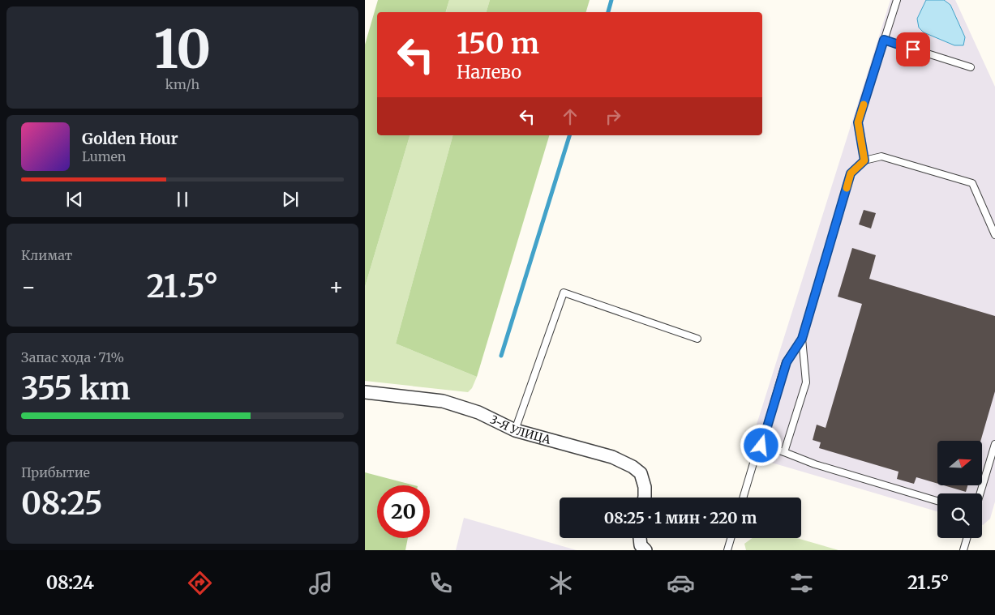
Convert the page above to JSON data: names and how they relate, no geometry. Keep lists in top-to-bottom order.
{
  "streets": {
    "street": ["3-Я УЛИЦА"]
  },
  "north": "right",
  "page": {
    "tile": [
      ["10", "km/h"],
      "Климат",
      ["Запас хода · 71%", "355 km"],
      ["Прибытие", "08:25"]
    ],
    "turn": ["150 m", "Налево"],
    "song": ["Golden Hour", "Lumen"],
    "heat": ["−", "21.5°", "+"],
    "limit": "20",
    "trip": "08:25 · 1 мин · 220 m",
    "tabs": ["08:24", "21.5°"]
  }
}
